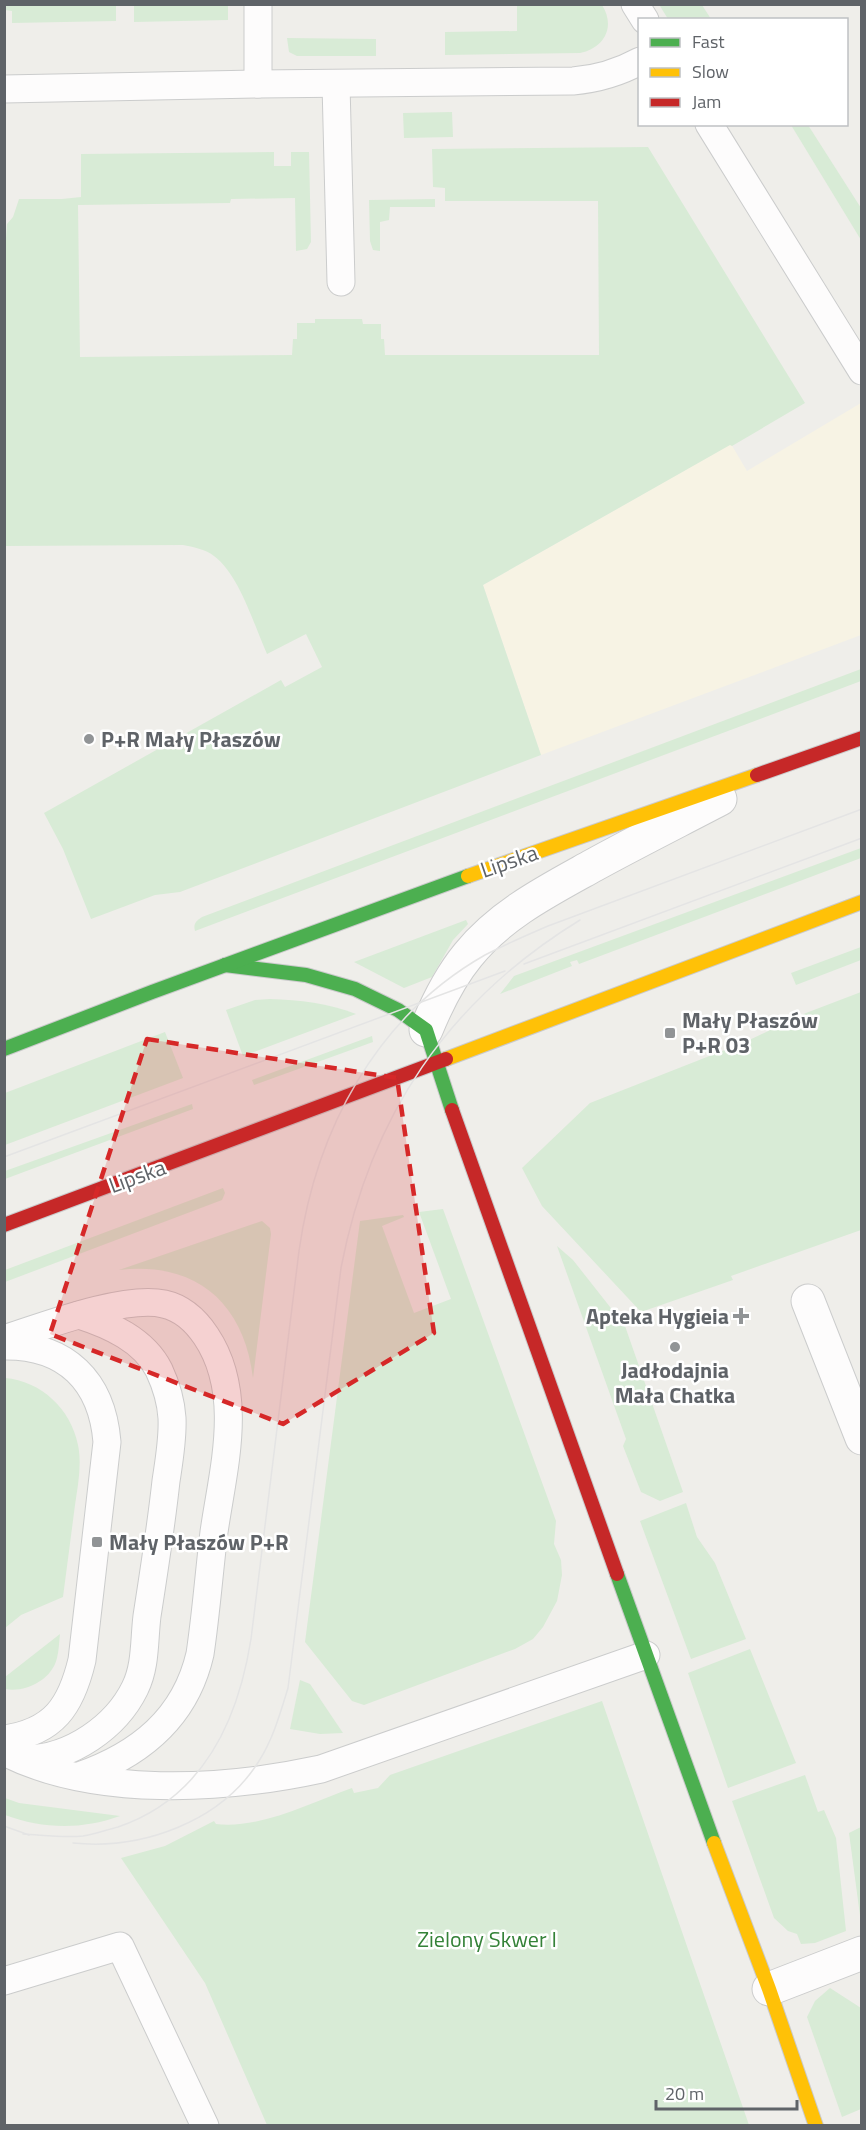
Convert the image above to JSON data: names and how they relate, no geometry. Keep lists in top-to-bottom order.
{
  "streets": {
    "main road": ["Lipska"]
  },
  "parks": ["Zielony Skwer I"],
  "places": {
    "other": ["P+R Mały Płaszów", "Jadłodajnia Mała Chatka"],
    "transit": ["Mały Płaszów P+R 03", "Mały Płaszów P+R"],
    "health": ["Apteka Hygieia"]
  },
  "legend": ["Fast", "Slow", "Jam"],
  "scale_bar": "20 m"
}
